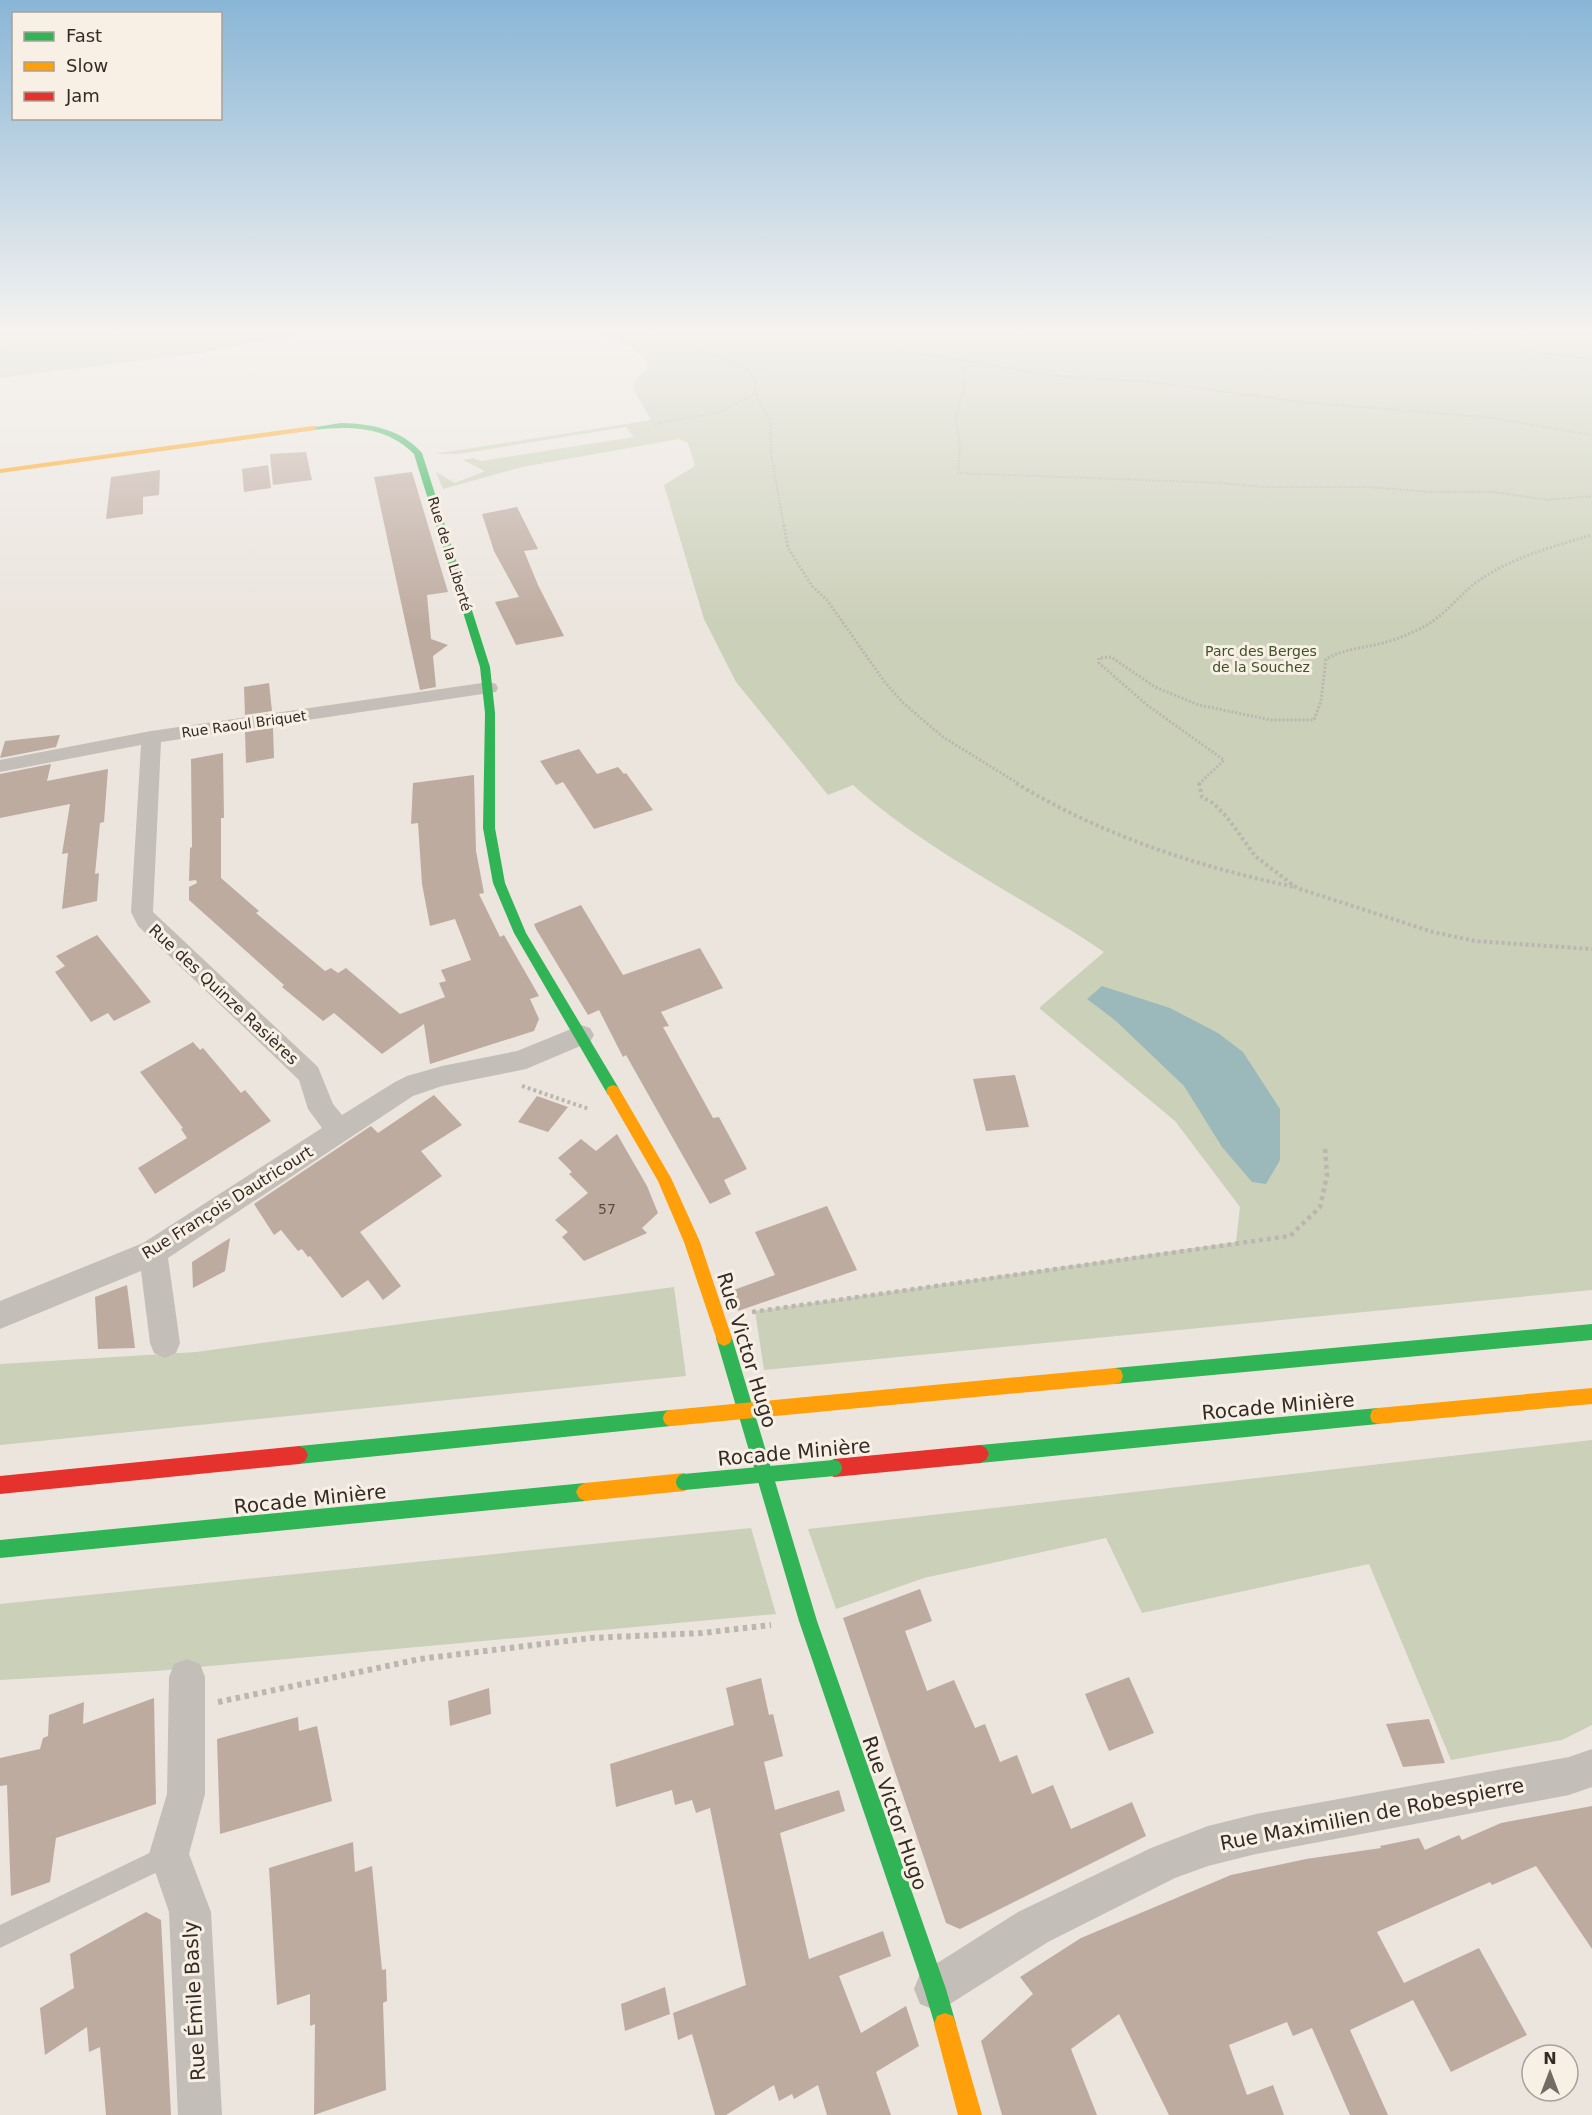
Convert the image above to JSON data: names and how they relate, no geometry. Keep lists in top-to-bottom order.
{
  "streets": {
    "main road": ["Rue de la Liberté", "Rue Victor Hugo", "Rocade Minière"],
    "street": [
      "Rue Raoul Briquet",
      "Rue des Quinze Rasières",
      "Rue François Dautricourt",
      "Rue Maximilien de Robespierre",
      "Rue Émile Basly"
    ]
  },
  "crossings": [
    ["Rue de la Liberté", "Rue Raoul Briquet"],
    ["Rue de la Liberté", "Rue Victor Hugo"],
    ["Rue Raoul Briquet", "Rue des Quinze Rasières"],
    ["Rue Raoul Briquet", "Rue Victor Hugo"],
    ["Rue des Quinze Rasières", "Rue François Dautricourt"],
    ["Rue François Dautricourt", "Rue Victor Hugo"],
    ["Rue Victor Hugo", "Rue Maximilien de Robespierre"]
  ],
  "parks": ["Parc des Berges de la Souchez"],
  "house_numbers": ["57"],
  "legend": ["Fast", "Slow", "Jam"],
  "north": "top"
}
